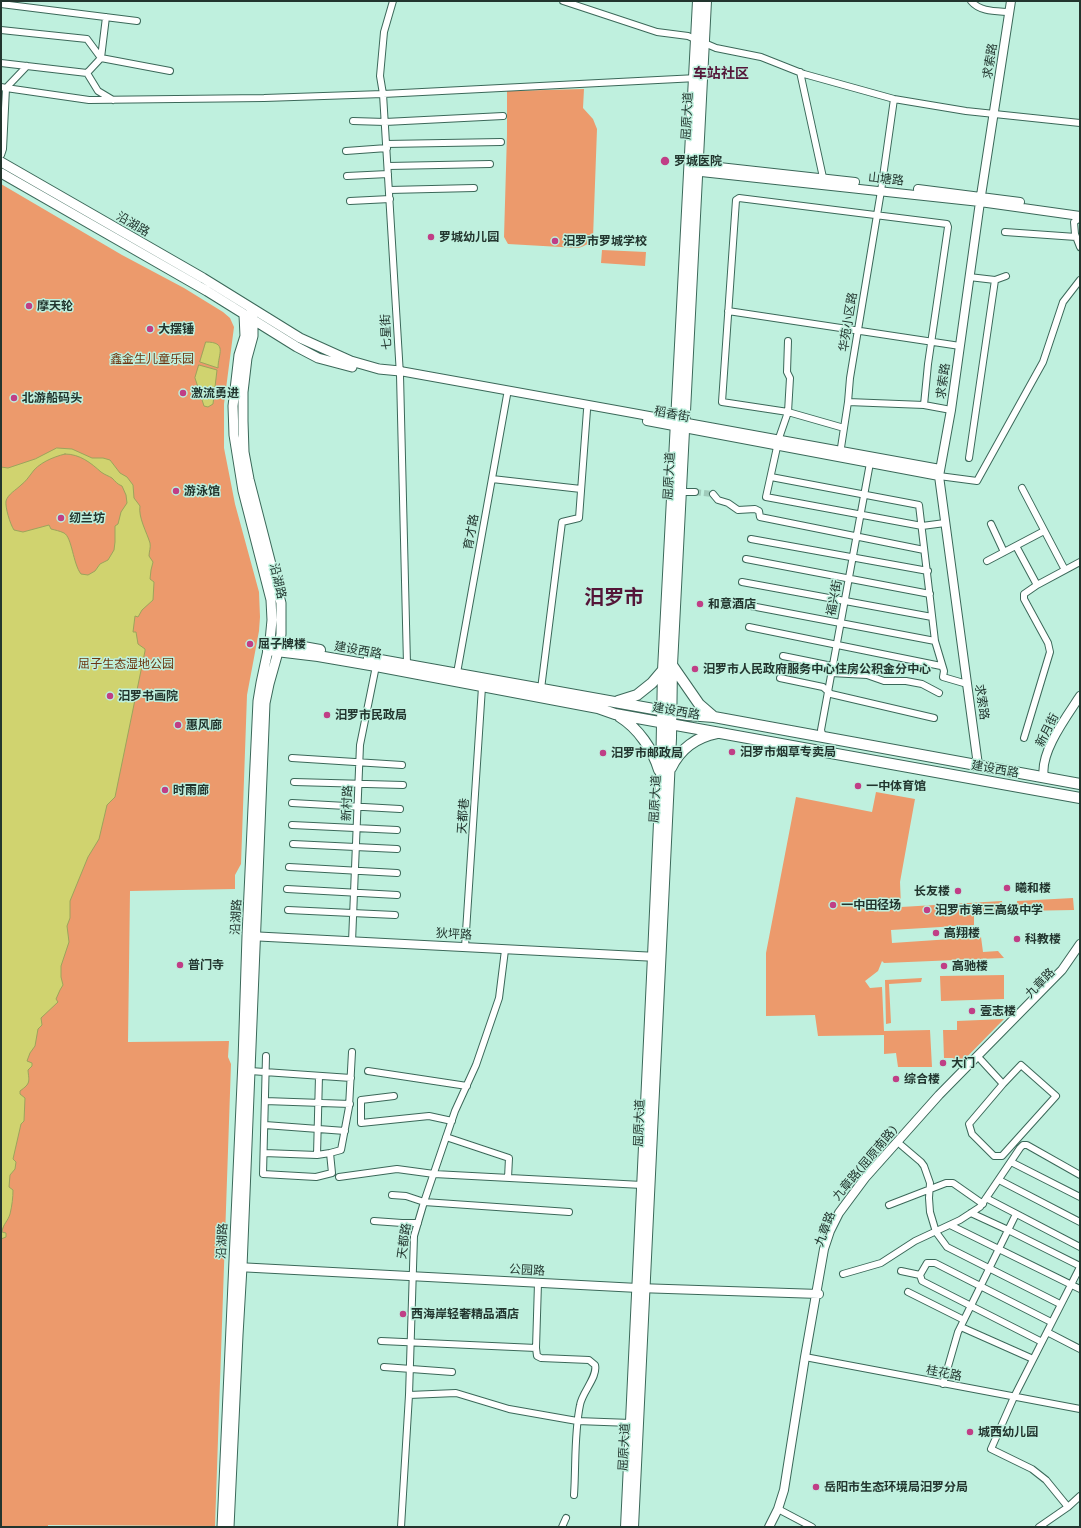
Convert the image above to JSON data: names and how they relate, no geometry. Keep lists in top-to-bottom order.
{
  "streets": {
    "main road": ["屈原大道", "沿湖路", "建设西路"],
    "street": [
      "求索路",
      "山塘路",
      "华苑小区路",
      "七星街",
      "稻香街",
      "育才路",
      "福兴街",
      "新月街",
      "新村路",
      "天都巷",
      "狄坪路",
      "九章路",
      "九章路(屈原南路)",
      "天都路",
      "公园路",
      "桂花路"
    ]
  },
  "crossings": [
    ["求索路", "山塘路"],
    ["求索路", "稻香街"],
    ["求索路", "建设西路"],
    ["屈原大道", "山塘路"],
    ["屈原大道", "稻香街"],
    ["屈原大道", "建设西路"],
    ["屈原大道", "狄坪路"],
    ["屈原大道", "公园路"],
    ["山塘路", "华苑小区路"],
    ["沿湖路", "七星街"],
    ["沿湖路", "稻香街"],
    ["沿湖路", "建设西路"],
    ["沿湖路", "狄坪路"],
    ["沿湖路", "公园路"],
    ["华苑小区路", "稻香街"],
    ["七星街", "稻香街"],
    ["七星街", "建设西路"],
    ["稻香街", "育才路"],
    ["稻香街", "福兴街"],
    ["育才路", "建设西路"],
    ["福兴街", "建设西路"],
    ["建设西路", "新月街"],
    ["建设西路", "新村路"],
    ["建设西路", "天都巷"],
    ["新村路", "狄坪路"],
    ["天都巷", "狄坪路"],
    ["狄坪路", "天都路"],
    ["九章路", "九章路(屈原南路)"],
    ["九章路", "公园路"],
    ["九章路", "桂花路"],
    ["九章路(屈原南路)", "公园路"],
    ["天都路", "公园路"]
  ],
  "districts": ["车站社区", "汨罗市"],
  "parks": ["鑫金生儿童乐园", "屈子生态湿地公园"],
  "places": [
    "罗城医院",
    "罗城幼儿园",
    "汨罗市罗城学校",
    "摩天轮",
    "大摆锤",
    "激流勇进",
    "北游船码头",
    "游泳馆",
    "纫兰坊",
    "和意酒店",
    "屈子牌楼",
    "汨罗市人民政府服务中心住房公积金分中心",
    "汨罗书画院",
    "汨罗市民政局",
    "惠风廊",
    "汨罗市烟草专卖局",
    "汨罗市邮政局",
    "一中体育馆",
    "时雨廊",
    "曦和楼",
    "长友楼",
    "一中田径场",
    "汨罗市第三高级中学",
    "高翔楼",
    "科教楼",
    "普门寺",
    "高驰楼",
    "壹志楼",
    "大门",
    "综合楼",
    "西海岸轻奢精品酒店",
    "城西幼儿园",
    "岳阳市生态环境局汨罗分局"
  ]
}
